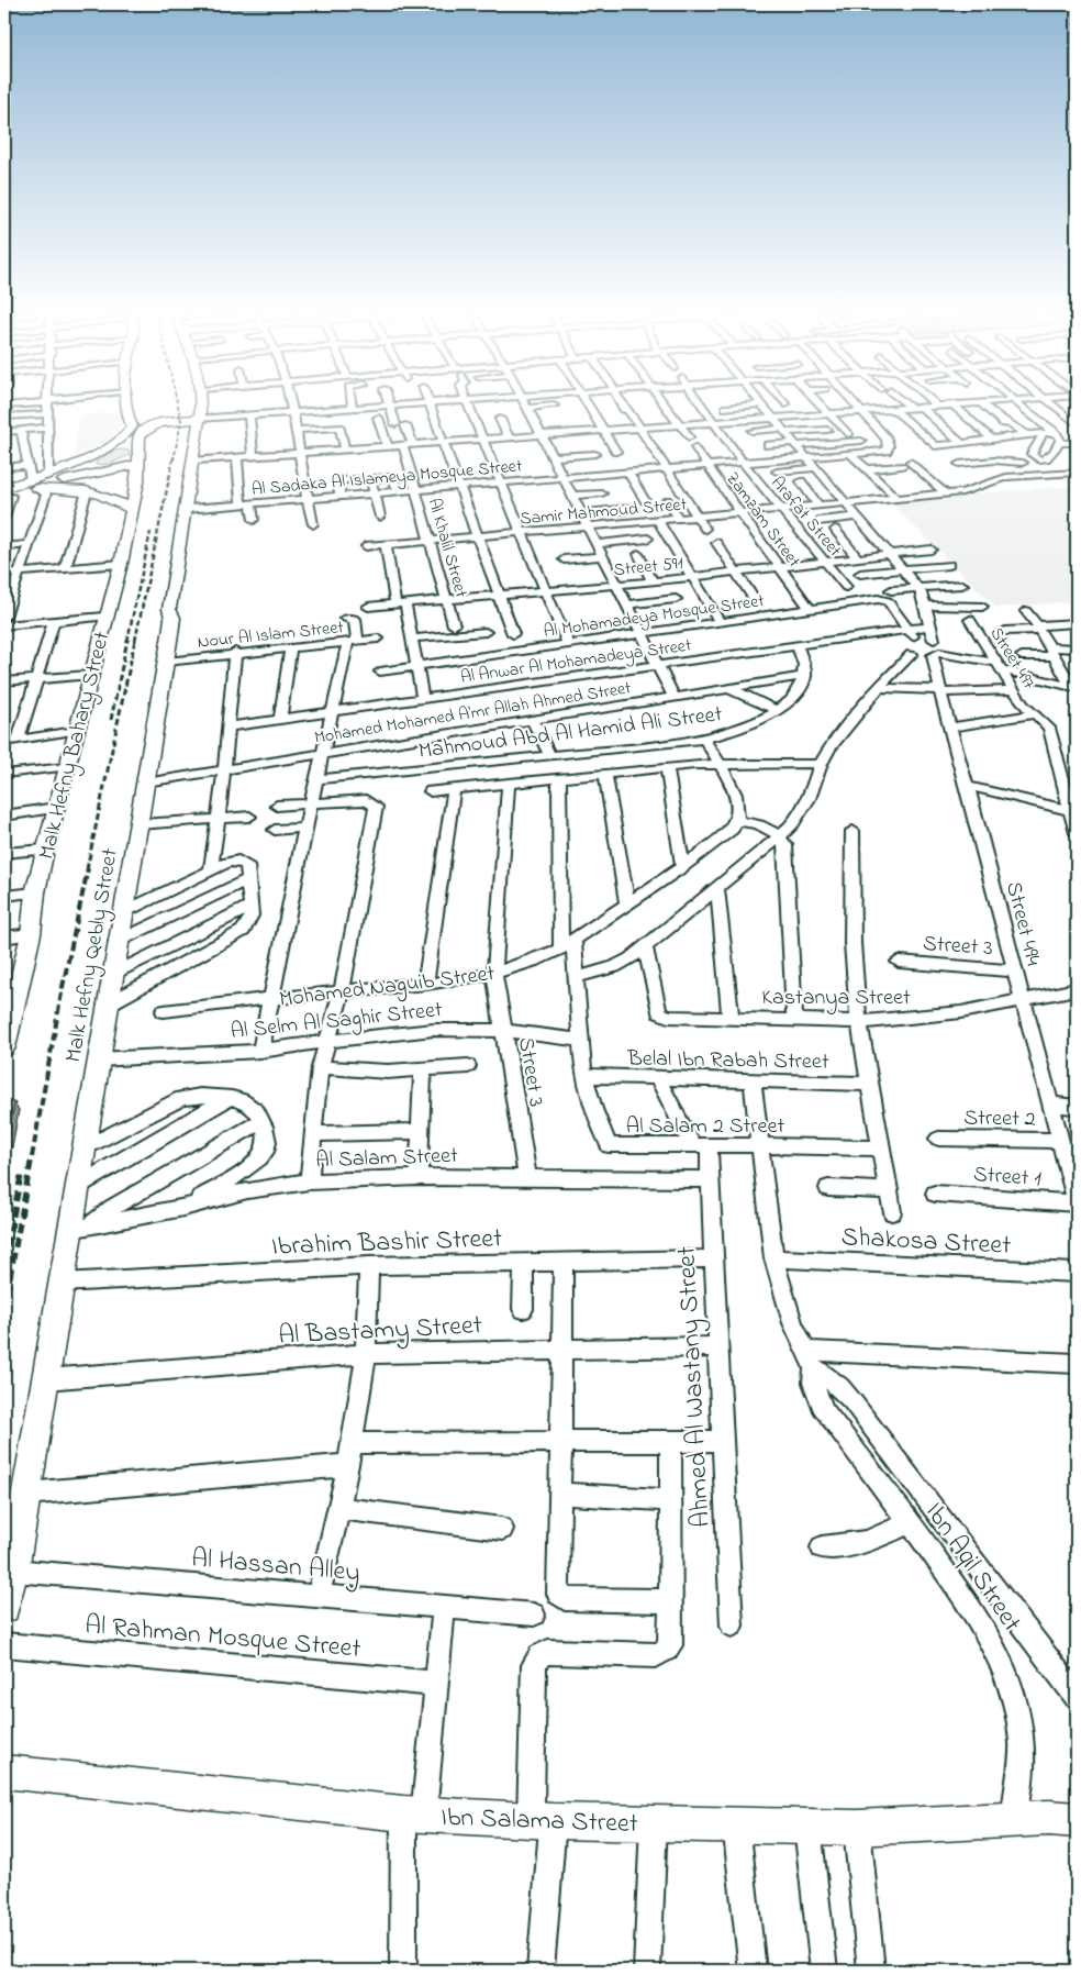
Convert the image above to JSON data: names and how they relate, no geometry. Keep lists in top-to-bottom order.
{
  "streets": {
    "street": [
      "Al Sadaka Al Islameya Mosque Street",
      "Samir Mahmoud Street",
      "Arafat Street",
      "Zamzam Street",
      "Al Khalil Street",
      "Street 591",
      "Al Mohamadeya Mosque Street",
      "Nour Al Islam Street",
      "Street 497",
      "Al Anwar Al Mohamadeya Street",
      "Mohamed Mohamed A'mr Allah Ahmed Street",
      "Mahmoud Abd Al Hamid Ali Street",
      "Malk Hefny Bahary Street",
      "Street 494",
      "Street 3",
      "Malk Hefny Qebly Street",
      "Mohamed Naguib Street",
      "Kastanya Street",
      "Al Selm Al Saghir Street",
      "Belal Ibn Rabah Street",
      "Street 2",
      "Al Salam 2 Street",
      "Al Salam Street",
      "Street 1",
      "Shakosa Street",
      "Ibrahim Bashir Street",
      "Al Bastamy Street",
      "Ahmed Al Wastany Street",
      "Al Hassan Alley",
      "Ibn Aqil Street",
      "Al Rahman Mosque Street",
      "Ibn Salama Street"
    ]
  },
  "crossings": [
    ["Al Sadaka Al Islameya Mosque Street", "Arafat Street"],
    ["Al Sadaka Al Islameya Mosque Street", "Zamzam Street"],
    ["Al Sadaka Al Islameya Mosque Street", "Al Khalil Street"],
    ["Al Sadaka Al Islameya Mosque Street", "Street 494"],
    ["Al Sadaka Al Islameya Mosque Street", "Malk Hefny Qebly Street"],
    ["Samir Mahmoud Street", "Arafat Street"],
    ["Samir Mahmoud Street", "Zamzam Street"],
    ["Samir Mahmoud Street", "Al Khalil Street"],
    ["Samir Mahmoud Street", "Street 494"],
    ["Arafat Street", "Street 591"],
    ["Zamzam Street", "Street 591"],
    ["Zamzam Street", "Al Mohamadeya Mosque Street"],
    ["Al Khalil Street", "Street 591"],
    ["Street 591", "Street 494"],
    ["Al Mohamadeya Mosque Street", "Al Anwar Al Mohamadeya Street"],
    ["Nour Al Islam Street", "Malk Hefny Qebly Street"],
    ["Al Anwar Al Mohamadeya Street", "Street 494"],
    ["Mohamed Mohamed A'mr Allah Ahmed Street", "Mahmoud Abd Al Hamid Ali Street"],
    ["Mohamed Mohamed A'mr Allah Ahmed Street", "Malk Hefny Qebly Street"],
    ["Street 494", "Street 3"],
    ["Street 494", "Kastanya Street"],
    ["Street 494", "Street 2"],
    ["Street 494", "Street 1"],
    ["Street 3", "Mohamed Naguib Street"],
    ["Street 3", "Al Selm Al Saghir Street"],
    ["Street 3", "Al Salam Street"],
    ["Malk Hefny Qebly Street", "Al Selm Al Saghir Street"],
    ["Malk Hefny Qebly Street", "Al Salam Street"],
    ["Malk Hefny Qebly Street", "Ibrahim Bashir Street"],
    ["Malk Hefny Qebly Street", "Al Bastamy Street"],
    ["Malk Hefny Qebly Street", "Al Hassan Alley"],
    ["Mohamed Naguib Street", "Al Salam 2 Street"],
    ["Al Selm Al Saghir Street", "Al Salam 2 Street"],
    ["Belal Ibn Rabah Street", "Al Salam 2 Street"],
    ["Belal Ibn Rabah Street", "Ibn Aqil Street"],
    ["Al Salam 2 Street", "Ahmed Al Wastany Street"],
    ["Al Salam 2 Street", "Ibn Aqil Street"],
    ["Al Salam Street", "Ahmed Al Wastany Street"],
    ["Shakosa Street", "Ibn Aqil Street"],
    ["Ibrahim Bashir Street", "Ahmed Al Wastany Street"],
    ["Al Bastamy Street", "Ahmed Al Wastany Street"],
    ["Ibn Aqil Street", "Ibn Salama Street"]
  ]
}
